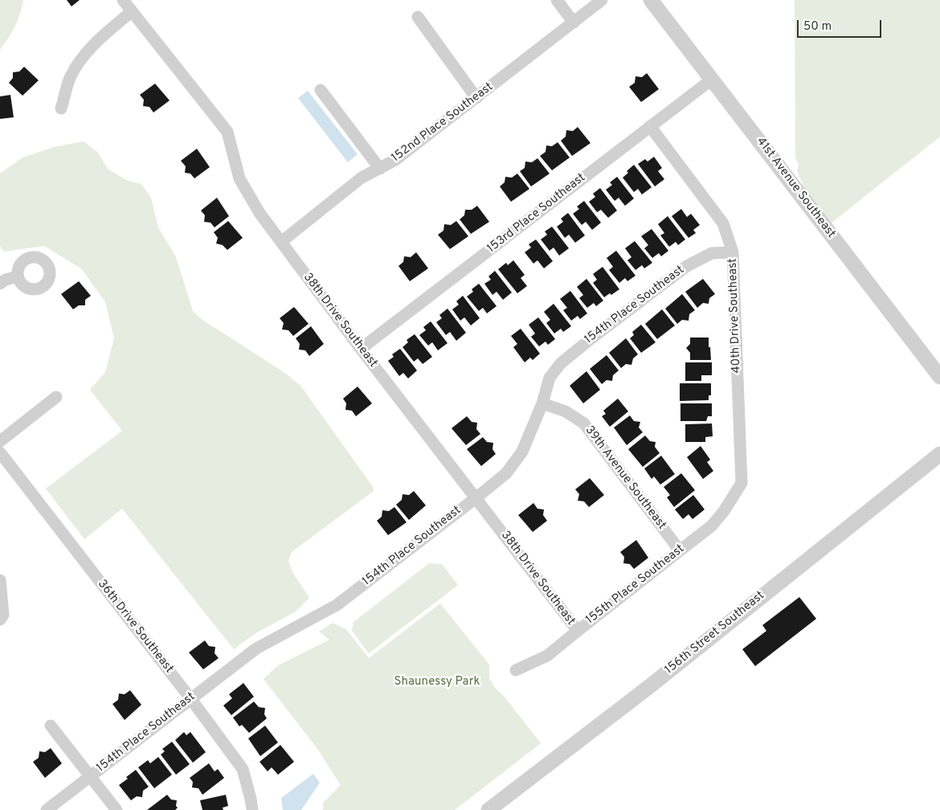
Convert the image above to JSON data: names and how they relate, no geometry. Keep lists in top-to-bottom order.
{
  "streets": {
    "street": [
      "152nd Place Southeast",
      "41st Avenue Southeast",
      "153rd Place Southeast",
      "154th Place Southeast",
      "40th Drive Southeast",
      "38th Drive Southeast",
      "39th Avenue Southeast",
      "155th Place Southeast",
      "36th Drive Southeast",
      "156th Street Southeast"
    ]
  },
  "crossings": [
    ["152nd Place Southeast", "38th Drive Southeast"],
    ["41st Avenue Southeast", "153rd Place Southeast"],
    ["153rd Place Southeast", "40th Drive Southeast"],
    ["153rd Place Southeast", "38th Drive Southeast"],
    ["154th Place Southeast", "40th Drive Southeast"],
    ["154th Place Southeast", "38th Drive Southeast"],
    ["154th Place Southeast", "39th Avenue Southeast"],
    ["154th Place Southeast", "36th Drive Southeast"],
    ["40th Drive Southeast", "155th Place Southeast"],
    ["38th Drive Southeast", "155th Place Southeast"],
    ["39th Avenue Southeast", "155th Place Southeast"]
  ],
  "parks": ["Shaunessy Park"],
  "scale_bar": "50 m"
}
